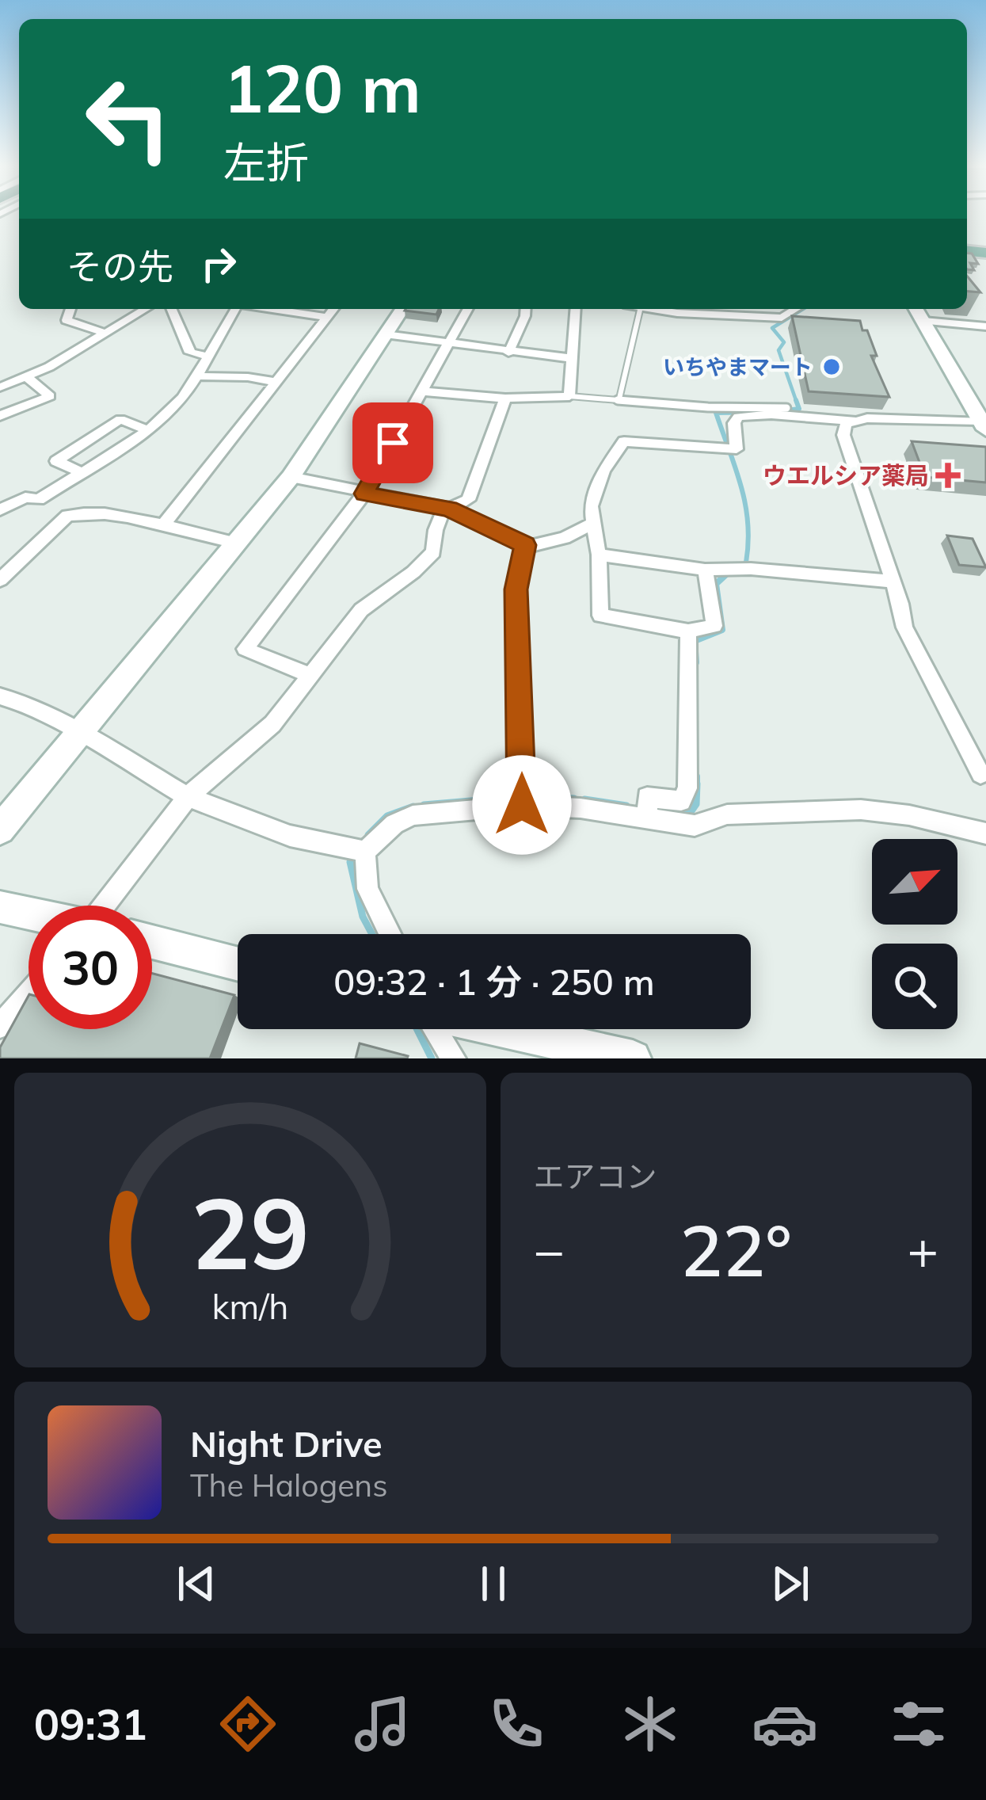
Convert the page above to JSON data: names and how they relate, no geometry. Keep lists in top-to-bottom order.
{
  "places": {
    "other": ["いちやまマート"],
    "health": ["ウエルシア薬局"]
  },
  "north": "top right",
  "page": {
    "turn": ["120 m", "左折"],
    "then": "その先",
    "limit": "30",
    "trip": "09:32 · 1 分 · 250 m",
    "tile": "エアコン",
    "heat": ["−", "22°", "+"],
    "song": ["Night Drive", "The Halogens"],
    "tabs": "09:31",
    "gauge": ["29", "km/h"]
  }
}
